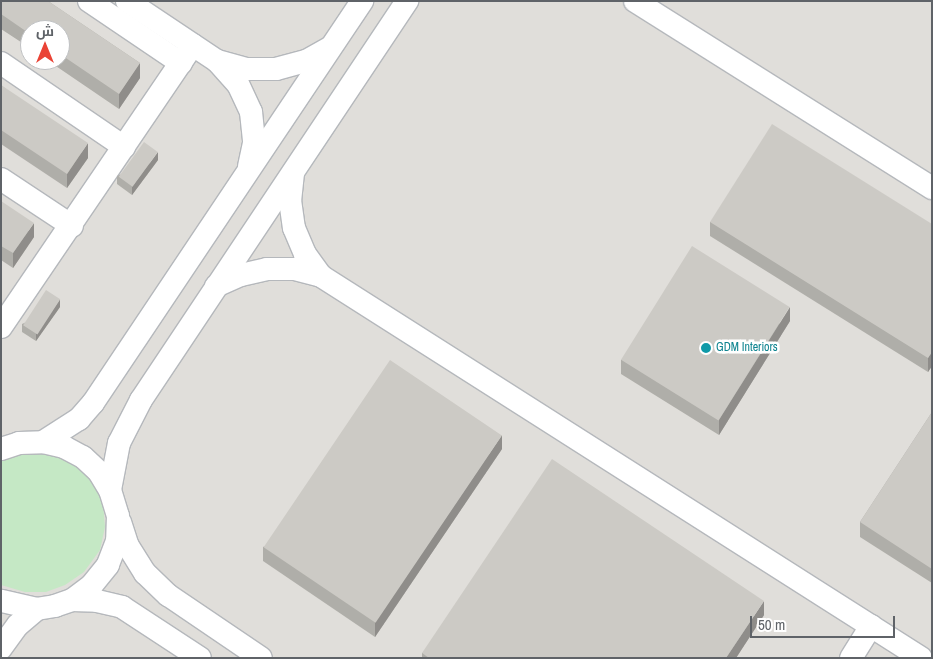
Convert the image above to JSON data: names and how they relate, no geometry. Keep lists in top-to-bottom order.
{
  "places": ["GDM Interiors"],
  "scale_bar": "50 m",
  "north": "top"
}
